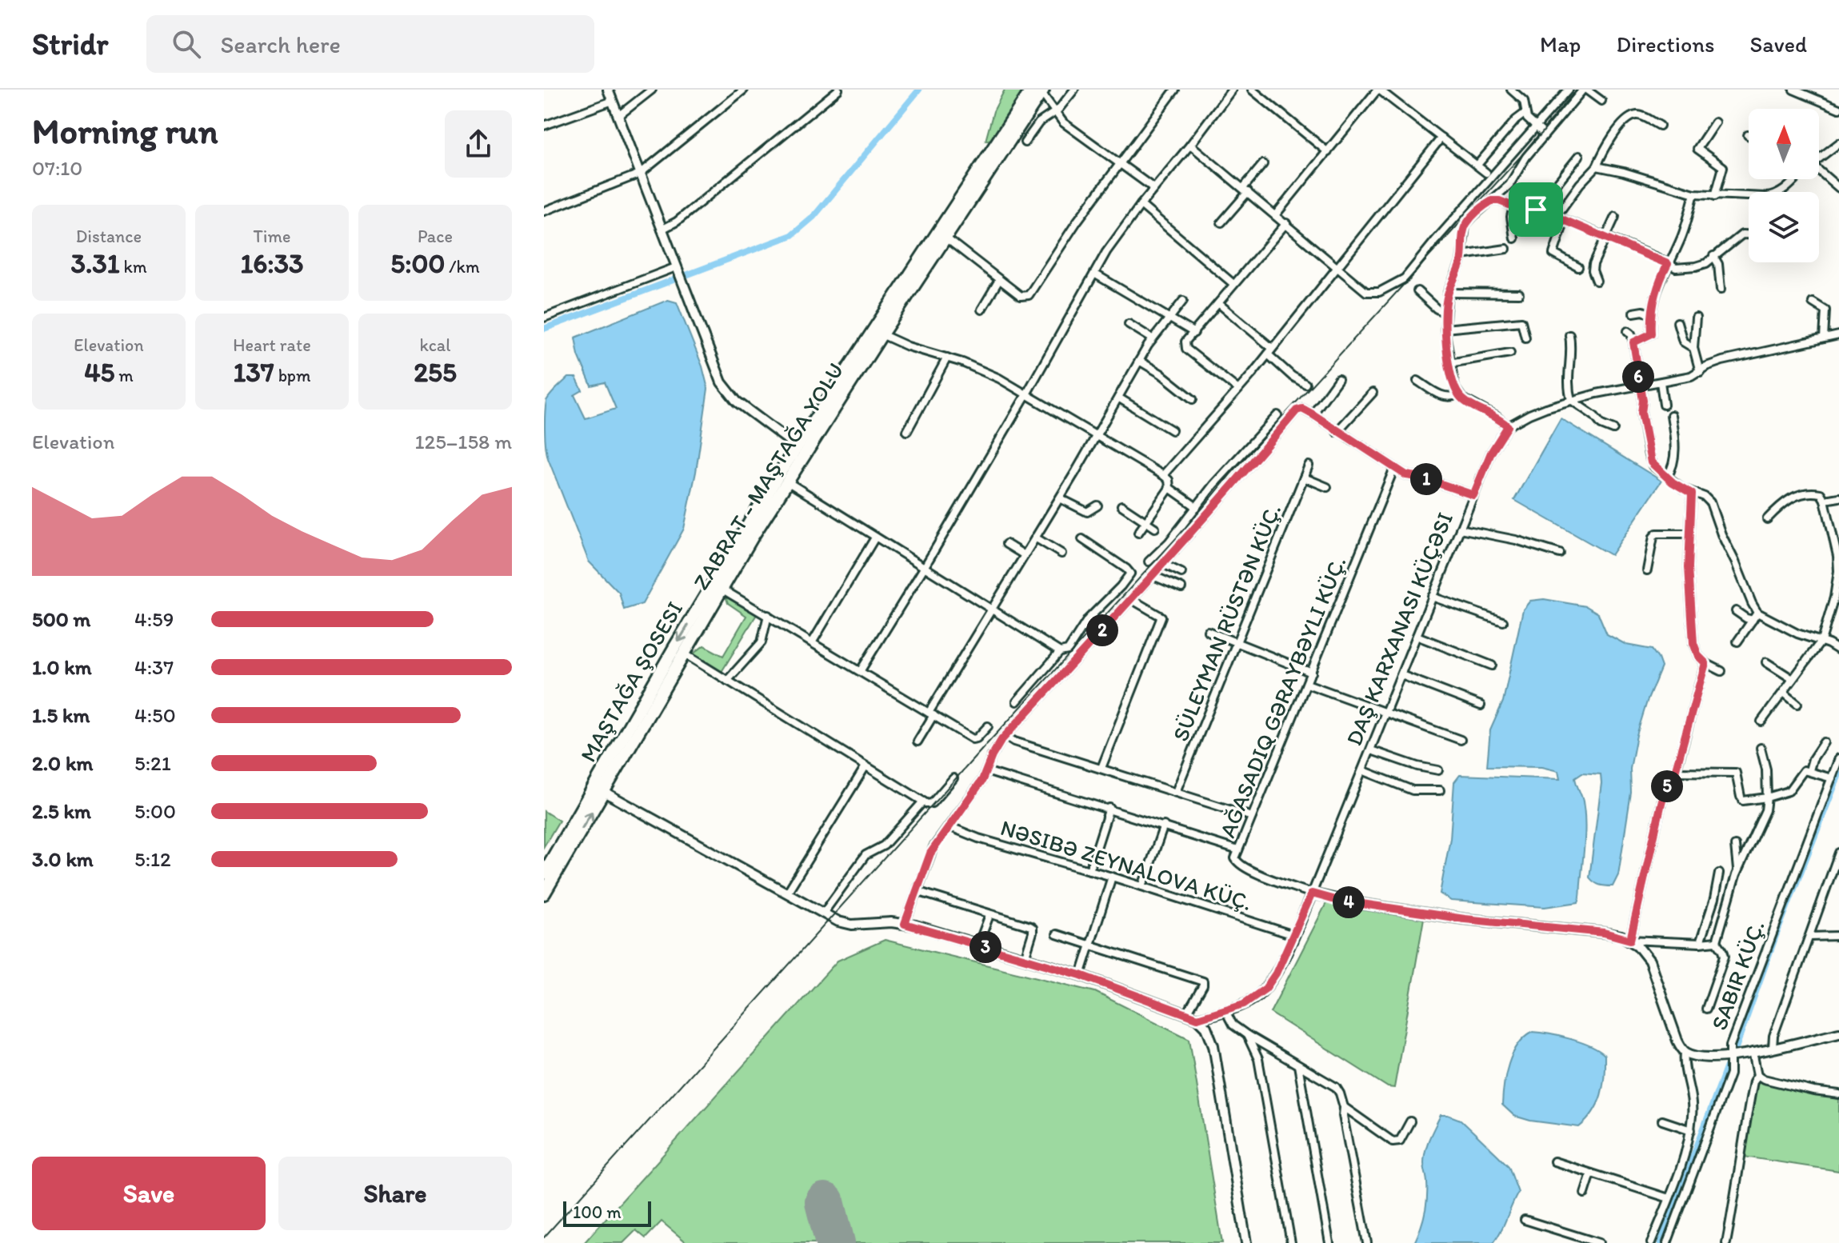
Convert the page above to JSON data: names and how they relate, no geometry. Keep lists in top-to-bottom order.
{
  "streets": {
    "main road": ["ZABRAT - MAŞTAĞA YOLU", "MAŞTAĞA ŞOSESI"],
    "street": ["SÜLEYMAN RÜSTƏN KÜÇ.", "NƏSIBƏ ZEYNALOVA KÜÇ.", "SABIR KÜÇ."]
  },
  "crossings": [
    ["ZABRAT - MAŞTAĞA YOLU", "MAŞTAĞA ŞOSESI"]
  ],
  "one_way": ["MAŞTAĞA ŞOSESI"],
  "scale_bar": "100 m",
  "north": "top",
  "page": {
    "header": "Stridr",
    "search": "Search here",
    "nav": ["Map", "Directions", "Saved"],
    "heading": ["Morning run", "07:10"],
    "stats": [
      ["Distance", "3.31 km"],
      ["Time", "16:33"],
      ["Pace", "5:00 /km"],
      ["Elevation", "45 m"],
      ["Heart rate", "137 bpm"],
      ["kcal", "255"]
    ],
    "pins": [
      "6",
      "1",
      "2",
      "5",
      "4",
      "3"
    ],
    "chart": ["Elevation", "125–158 m"],
    "list": [
      {
        "name": "500 m",
        "note": "4:59"
      },
      {
        "name": "1.0 km",
        "note": "4:37"
      },
      {
        "name": "1.5 km",
        "note": "4:50"
      },
      {
        "name": "2.0 km",
        "note": "5:21"
      },
      {
        "name": "2.5 km",
        "note": "5:00"
      },
      {
        "name": "3.0 km",
        "note": "5:12"
      }
    ],
    "buttons": ["Save", "Share"],
    "scale": "100 m"
  }
}
